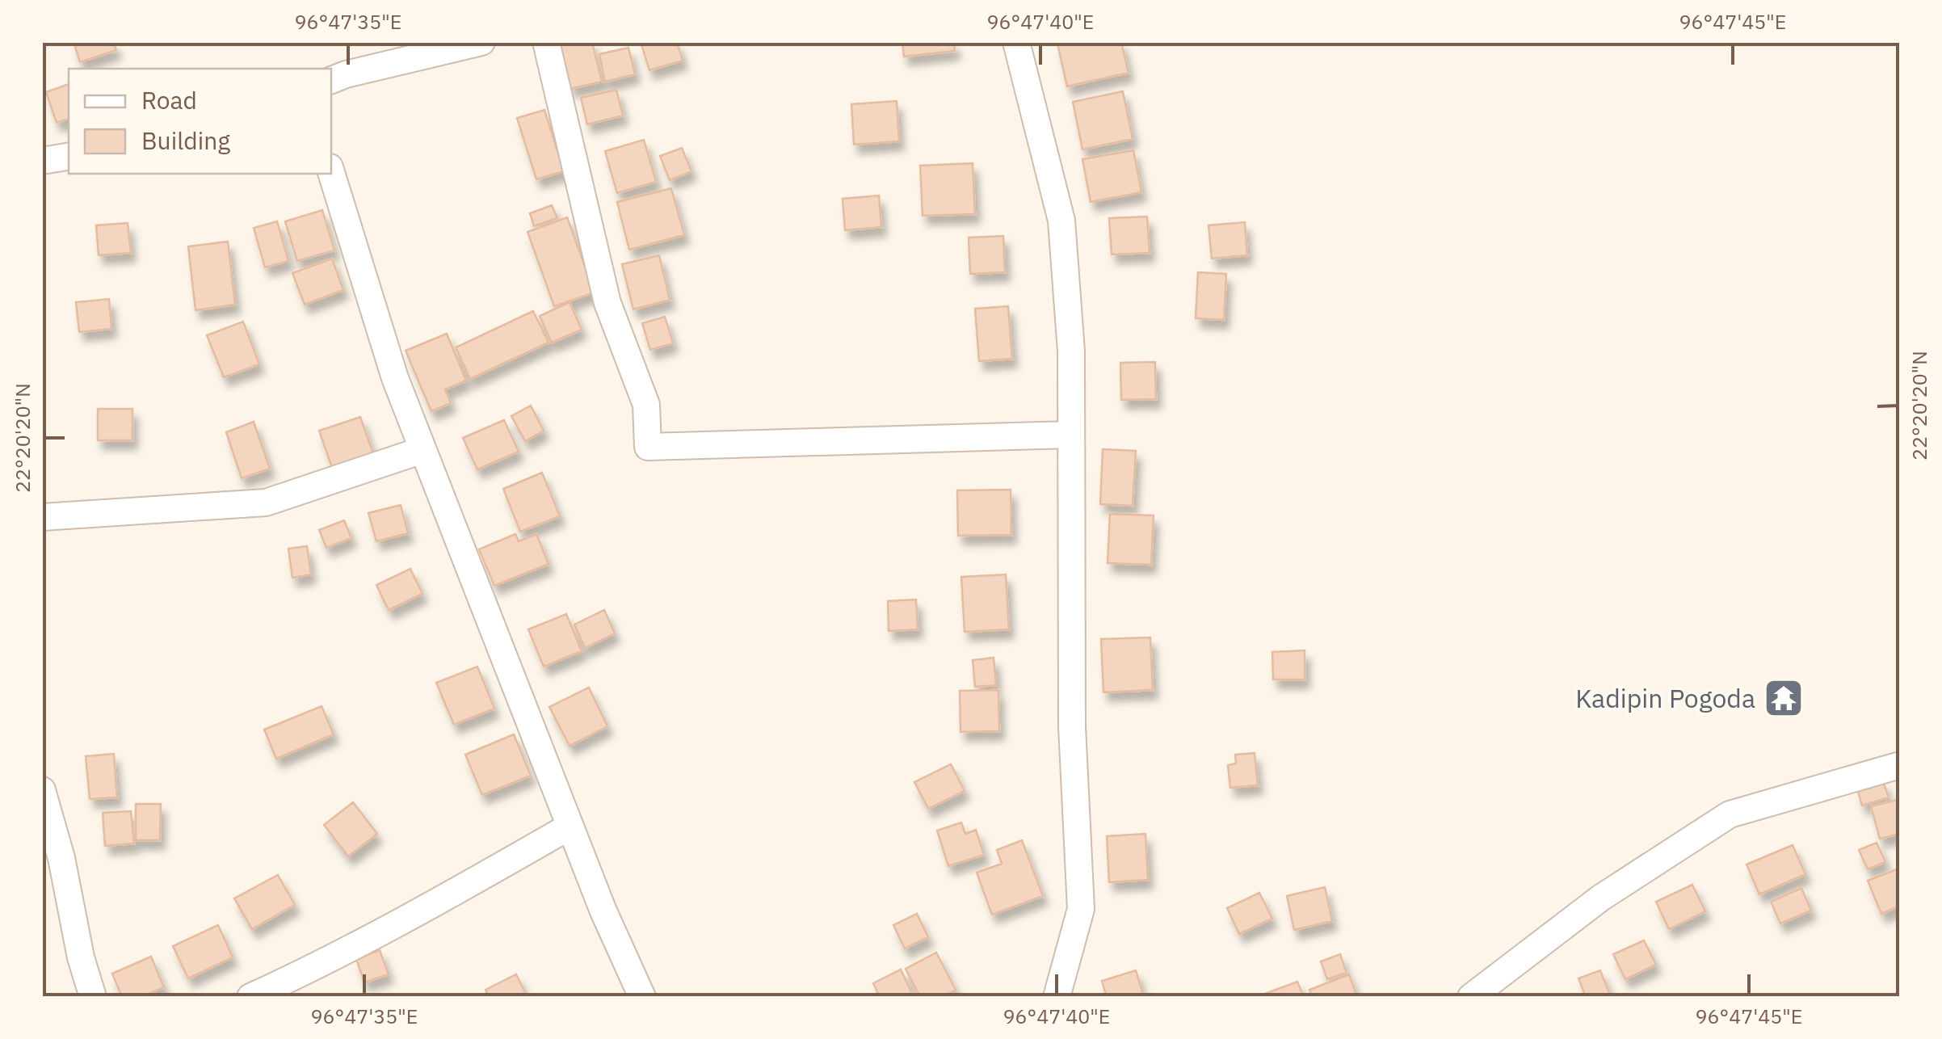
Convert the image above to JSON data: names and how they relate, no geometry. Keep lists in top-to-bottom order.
{
  "places": {
    "temple": ["Kadipin Pogoda"]
  },
  "legend": ["Road", "Building"],
  "coordinates": [
    "96°47'35\"E",
    "96°47'40\"E",
    "96°47'45\"E",
    "22°20'20\"N"
  ]
}
